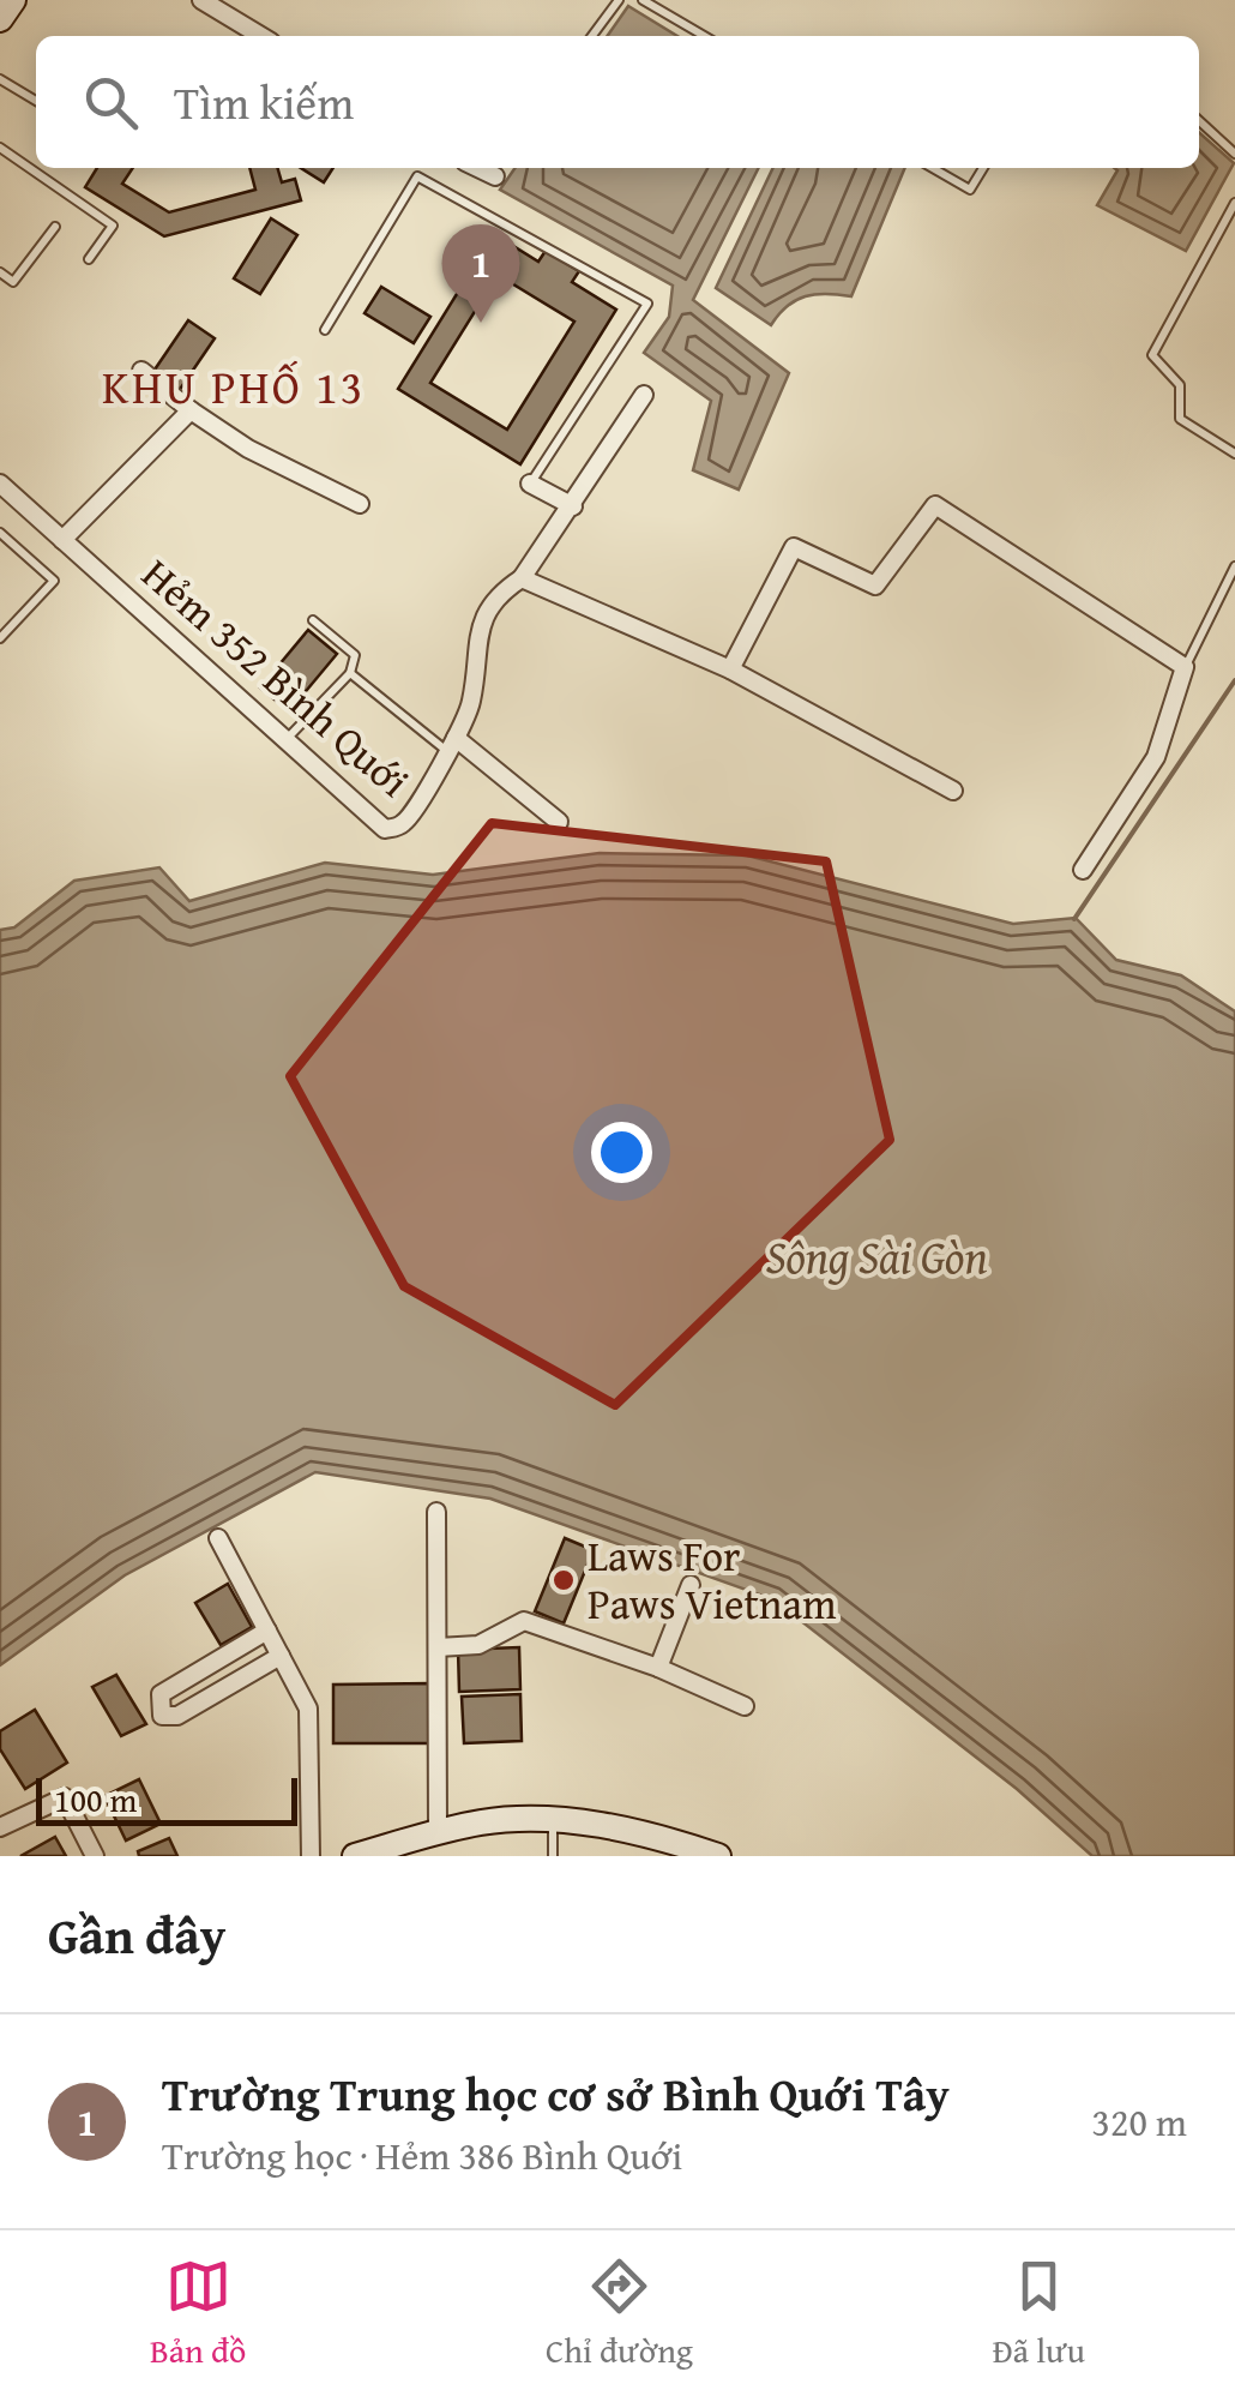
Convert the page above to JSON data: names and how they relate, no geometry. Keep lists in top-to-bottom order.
{
  "streets": {
    "street": ["Hẻm 352 Bình Quới"]
  },
  "districts": ["KHU PHỐ 13"],
  "water": ["Sông Sài Gòn"],
  "places": ["Laws For Paws Vietnam"],
  "scale_bar": "100 m",
  "page": {
    "search": "Tìm kiếm",
    "pins": "1",
    "scale": "100 m",
    "heading": "Gần đây",
    "list": [
      {
        "mark": "1",
        "name": "Trường Trung học cơ sở Bình Quới Tây",
        "note": "Trường học · Hẻm 386 Bình Quới",
        "value": "320 m"
      }
    ],
    "nav": ["Bản đồ", "Chỉ đường", "Đã lưu"]
  }
}
